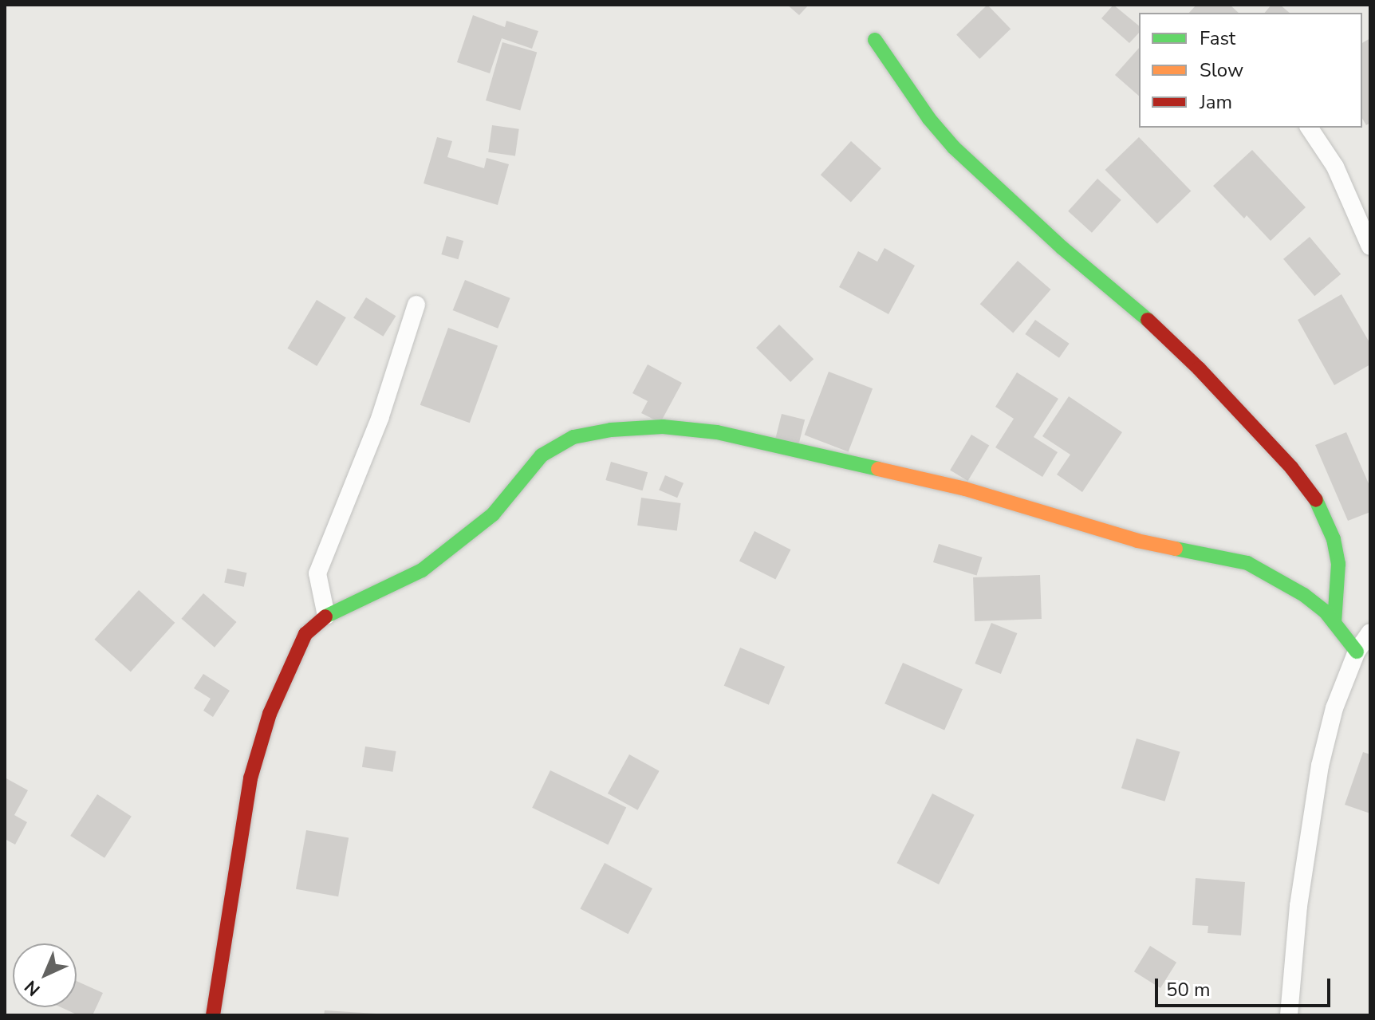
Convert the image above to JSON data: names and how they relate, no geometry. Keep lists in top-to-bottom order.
{
  "legend": ["Fast", "Slow", "Jam"],
  "scale_bar": "50 m",
  "north": "bottom left"
}
